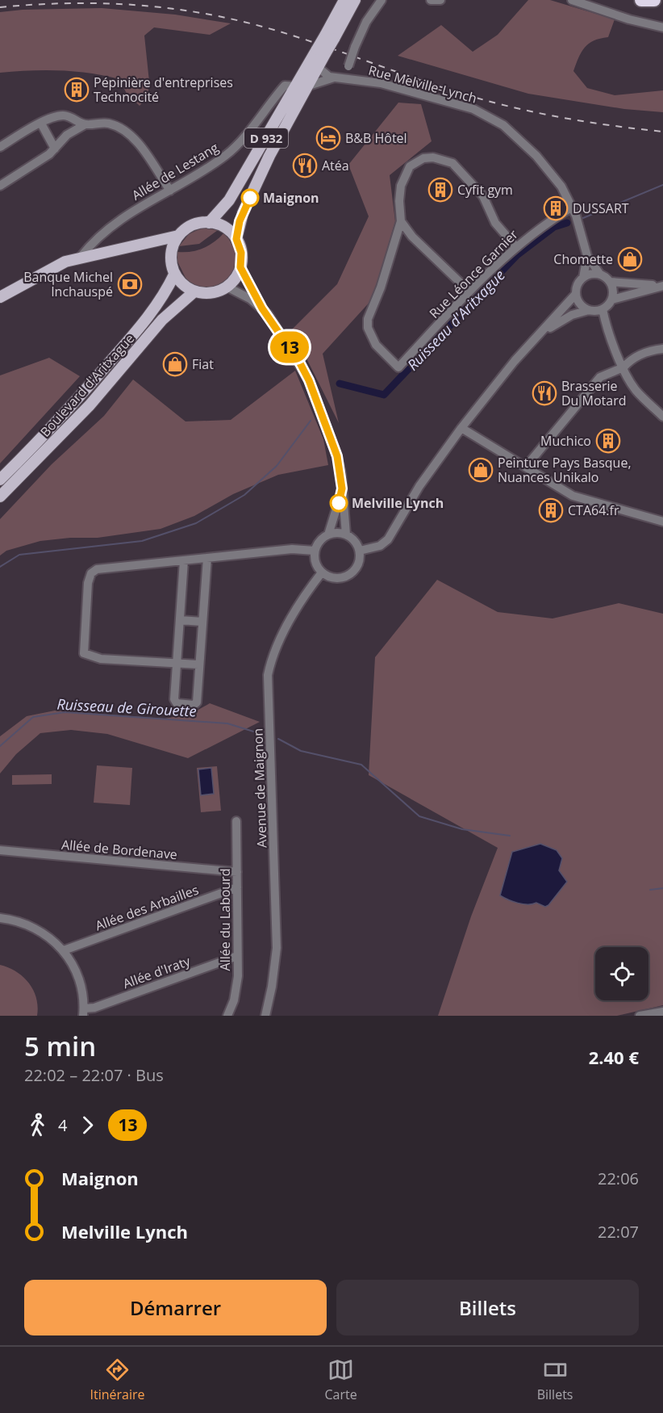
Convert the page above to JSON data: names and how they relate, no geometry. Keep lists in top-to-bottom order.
{
  "streets": {
    "main road": ["D 932", "Boulevard d'Aritxague"],
    "street": [
      "Rue Melville-Lynch",
      "Allée de Lestang",
      "Rue Léonce Garnier",
      "Avenue de Maignon",
      "Allée de Bordenave",
      "Allée des Arbailles",
      "Allée du Labourd",
      "Allée d'Iraty"
    ]
  },
  "crossings": [
    ["Rue Melville-Lynch", "D 932"],
    ["Rue Melville-Lynch", "Allée de Lestang"],
    ["Rue Melville-Lynch", "Rue Léonce Garnier"],
    ["D 932", "Allée de Lestang"],
    ["D 932", "Boulevard d'Aritxague"],
    ["Allée de Bordenave", "Allée du Labourd"],
    ["Allée des Arbailles", "Allée du Labourd"],
    ["Allée du Labourd", "Allée d'Iraty"]
  ],
  "water": ["Ruisseau d'Aritxague", "Ruisseau de Girouette"],
  "places": {
    "building": [
      "Pépinière d'entreprises Technocité",
      "Cyfit gym",
      "DUSSART",
      "Muchico",
      "CTA64.fr"
    ],
    "hotel": ["B&B Hôtel"],
    "restaurant": ["Atéa", "Brasserie Du Motard"],
    "other": ["Maignon", "Melville Lynch"],
    "shop": ["Chomette", "Fiat", "Peinture Pays Basque, Nuances Unikalo"],
    "bank": ["Banque Michel Inchauspé"]
  },
  "lines": ["bus line 13"],
  "page": {
    "on_map": "13",
    "heading": ["5 min", "22:02 – 22:07 · Bus", "2.40 €"],
    "legs": ["4", "13"],
    "list": [
      {
        "name": "Maignon",
        "value": "22:06"
      },
      {
        "name": "Melville Lynch",
        "value": "22:07"
      }
    ],
    "buttons": ["Démarrer", "Billets"],
    "tabs": ["Itinéraire", "Carte", "Billets"]
  }
}
